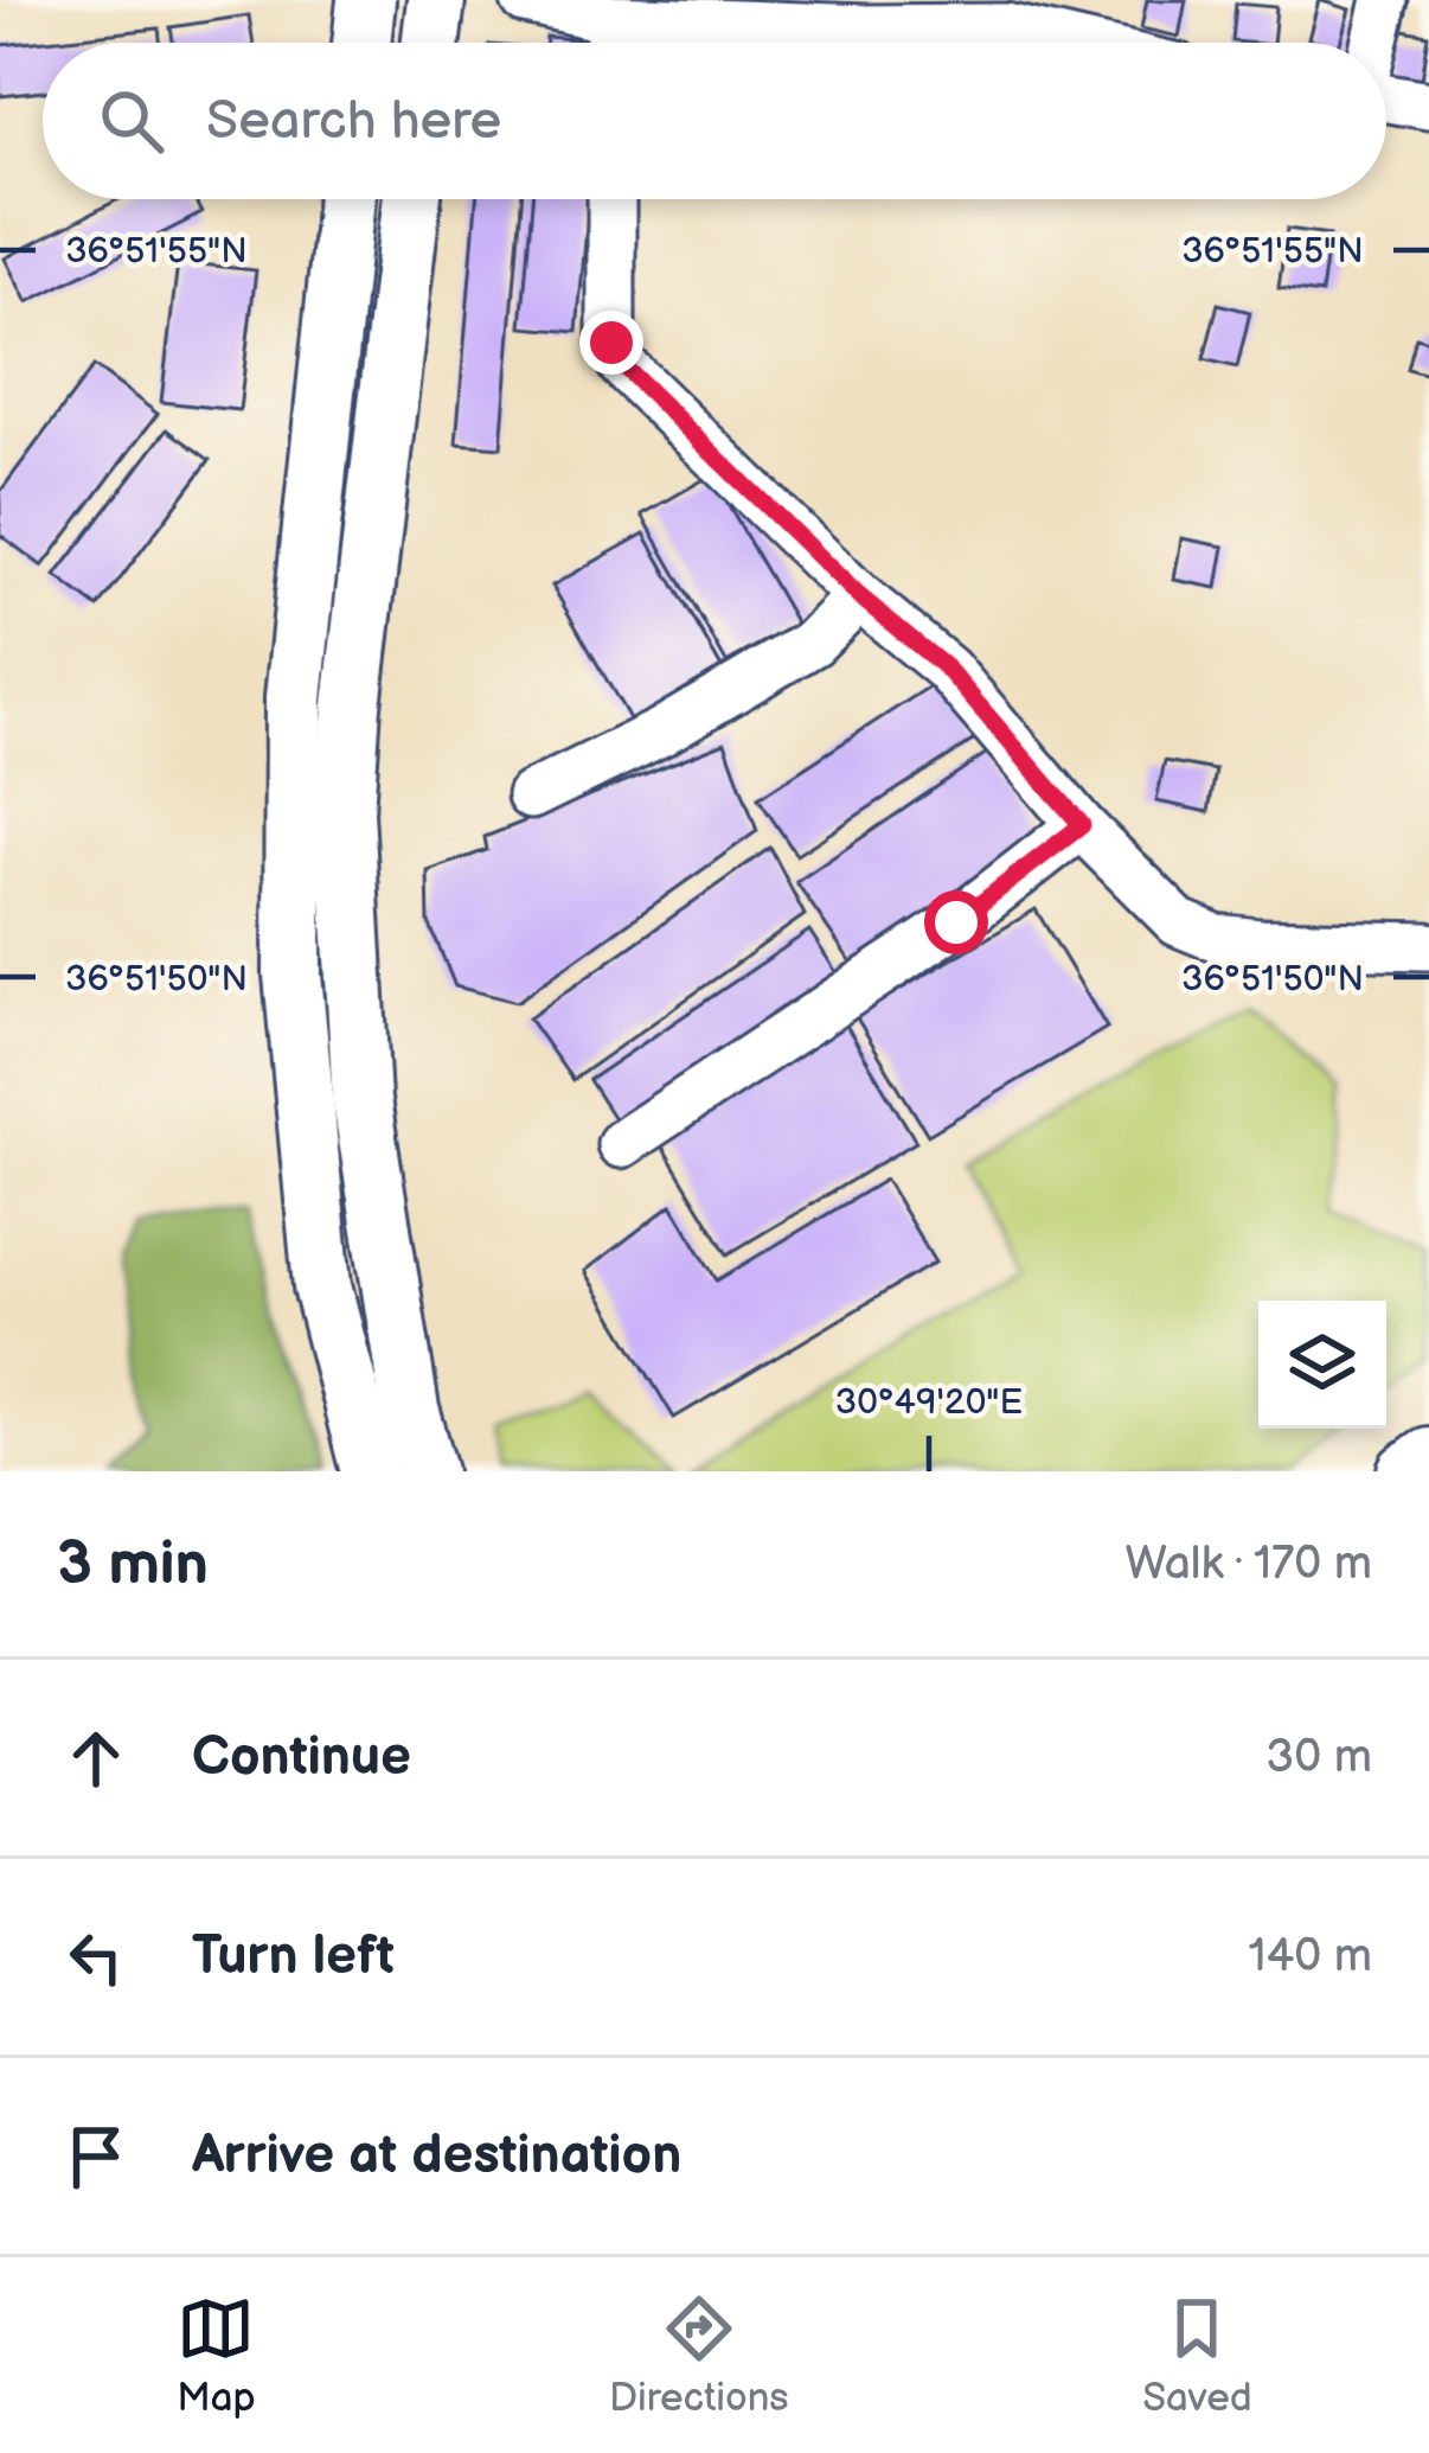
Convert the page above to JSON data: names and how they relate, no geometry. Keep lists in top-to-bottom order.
{
  "page": {
    "search": "Search here",
    "heading": ["3 min", "Walk · 170 m"],
    "list": [
      ["Continue", "30 m"],
      ["Turn left", "140 m"],
      "Arrive at destination"
    ],
    "nav": ["Map", "Directions", "Saved"]
  },
  "coordinates": ["36°51'55\"N", "36°51'50\"N", "30°49'20\"E"]
}
